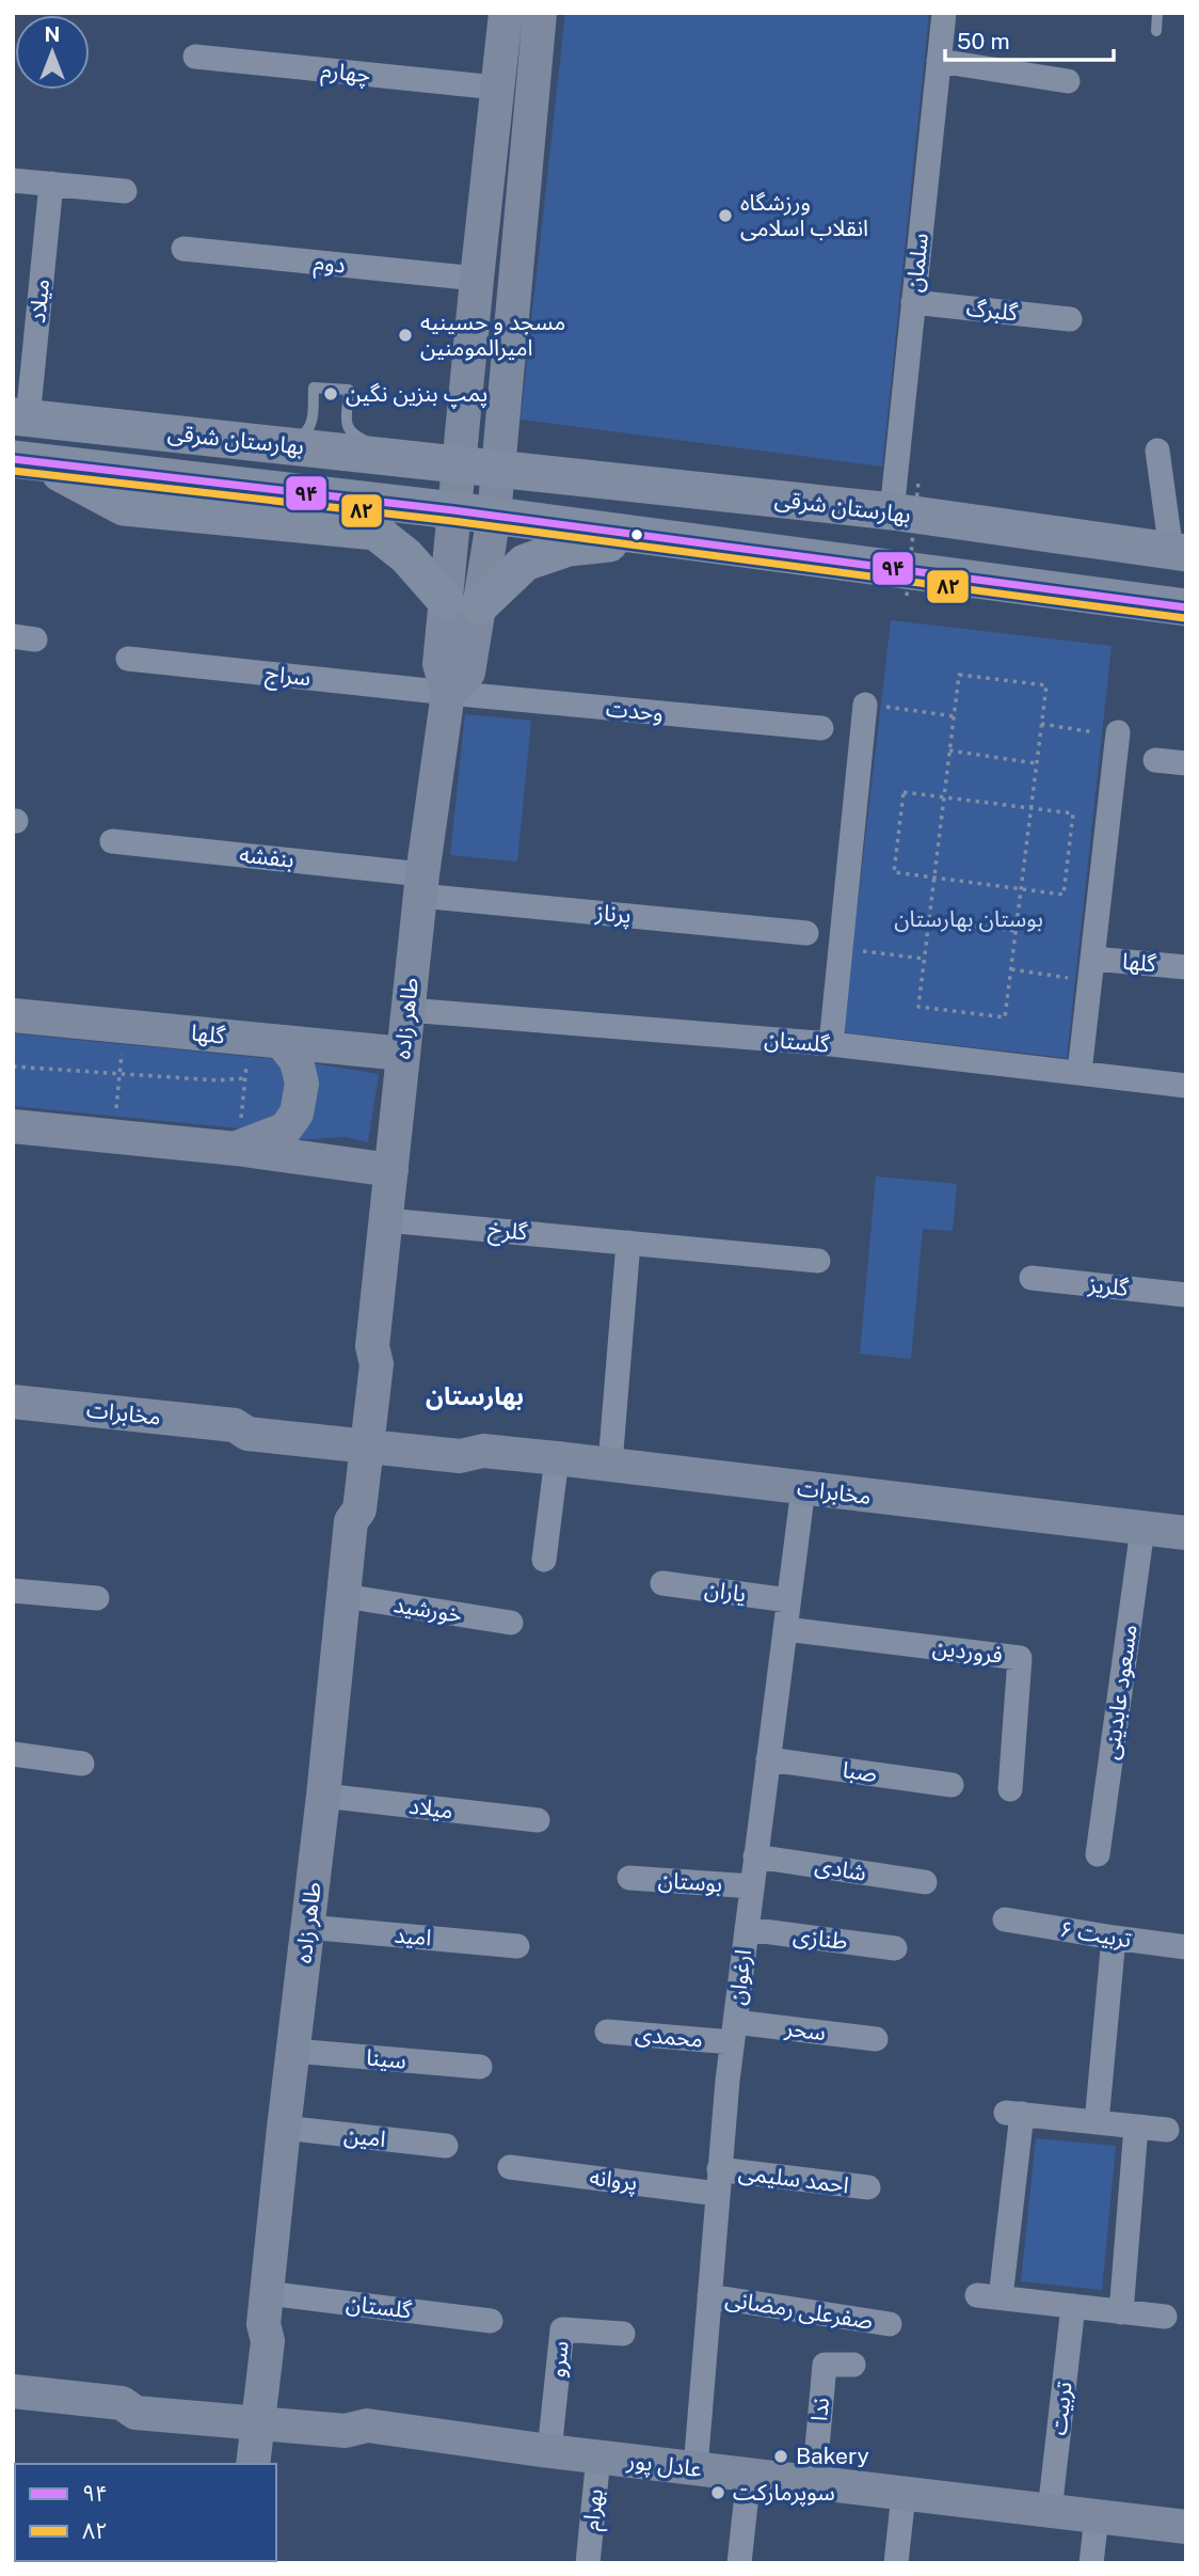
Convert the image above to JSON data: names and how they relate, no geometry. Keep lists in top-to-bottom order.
{
  "streets": {
    "main road": [
      "بهارستان شرقی",
      "گلها",
      "طاهر زاده",
      "مخابرات",
      "عادل پور"
    ],
    "street": [
      "چهارم",
      "سلمان",
      "دوم",
      "میلاد",
      "گلبرگ",
      "سراج",
      "وحدت",
      "بنفشه",
      "پرناز",
      "گلستان",
      "گلرخ",
      "گلریز",
      "یاران",
      "خورشید",
      "فروردین",
      "مسعود عابدینی",
      "صبا",
      "شادی",
      "بوستان",
      "تربیت ۶",
      "امید",
      "طنازی",
      "ارغوان",
      "سحر",
      "محمدی",
      "سینا",
      "امین",
      "احمد سلیمی",
      "پروانه",
      "صفرعلی رمضانی",
      "سرو",
      "تربیت",
      "ندا",
      "بهرام"
    ]
  },
  "crossings": [
    ["چهارم", "طاهر زاده"],
    ["سلمان", "گلبرگ"],
    ["سلمان", "بهارستان شرقی"],
    ["دوم", "طاهر زاده"],
    ["میلاد", "بهارستان شرقی"],
    ["میلاد", "طاهر زاده"],
    ["بهارستان شرقی", "طاهر زاده"],
    ["سراج", "وحدت"],
    ["سراج", "طاهر زاده"],
    ["وحدت", "طاهر زاده"],
    ["بنفشه", "پرناز"],
    ["بنفشه", "طاهر زاده"],
    ["پرناز", "طاهر زاده"],
    ["گلها", "طاهر زاده"],
    ["طاهر زاده", "گلستان"],
    ["طاهر زاده", "گلرخ"],
    ["طاهر زاده", "مخابرات"],
    ["طاهر زاده", "خورشید"],
    ["طاهر زاده", "امید"],
    ["طاهر زاده", "سینا"],
    ["طاهر زاده", "امین"],
    ["طاهر زاده", "عادل پور"],
    ["مخابرات", "مسعود عابدینی"],
    ["مخابرات", "ارغوان"],
    ["یاران", "ارغوان"],
    ["فروردین", "ارغوان"],
    ["صبا", "ارغوان"],
    ["شادی", "ارغوان"],
    ["بوستان", "ارغوان"],
    ["طنازی", "ارغوان"],
    ["ارغوان", "سحر"],
    ["ارغوان", "محمدی"],
    ["ارغوان", "احمد سلیمی"],
    ["ارغوان", "پروانه"],
    ["ارغوان", "صفرعلی رمضانی"],
    ["ارغوان", "عادل پور"],
    ["سحر", "محمدی"],
    ["احمد سلیمی", "پروانه"],
    ["سرو", "عادل پور"],
    ["تربیت", "عادل پور"],
    ["ندا", "عادل پور"],
    ["عادل پور", "بهرام"]
  ],
  "districts": ["بهارستان"],
  "parks": ["بوستان بهارستان"],
  "places": [
    "ورزشگاه انقلاب اسلامی",
    "مسجد و حسینیه امیرالمومنین",
    "پمپ بنزین نگین",
    "Bakery",
    "سوپرمارکت"
  ],
  "lines": ["transit line ۹۴", "transit line ۸۲"],
  "legend": ["۹۴", "۸۲"],
  "scale_bar": "50 m",
  "north": "top"
}
